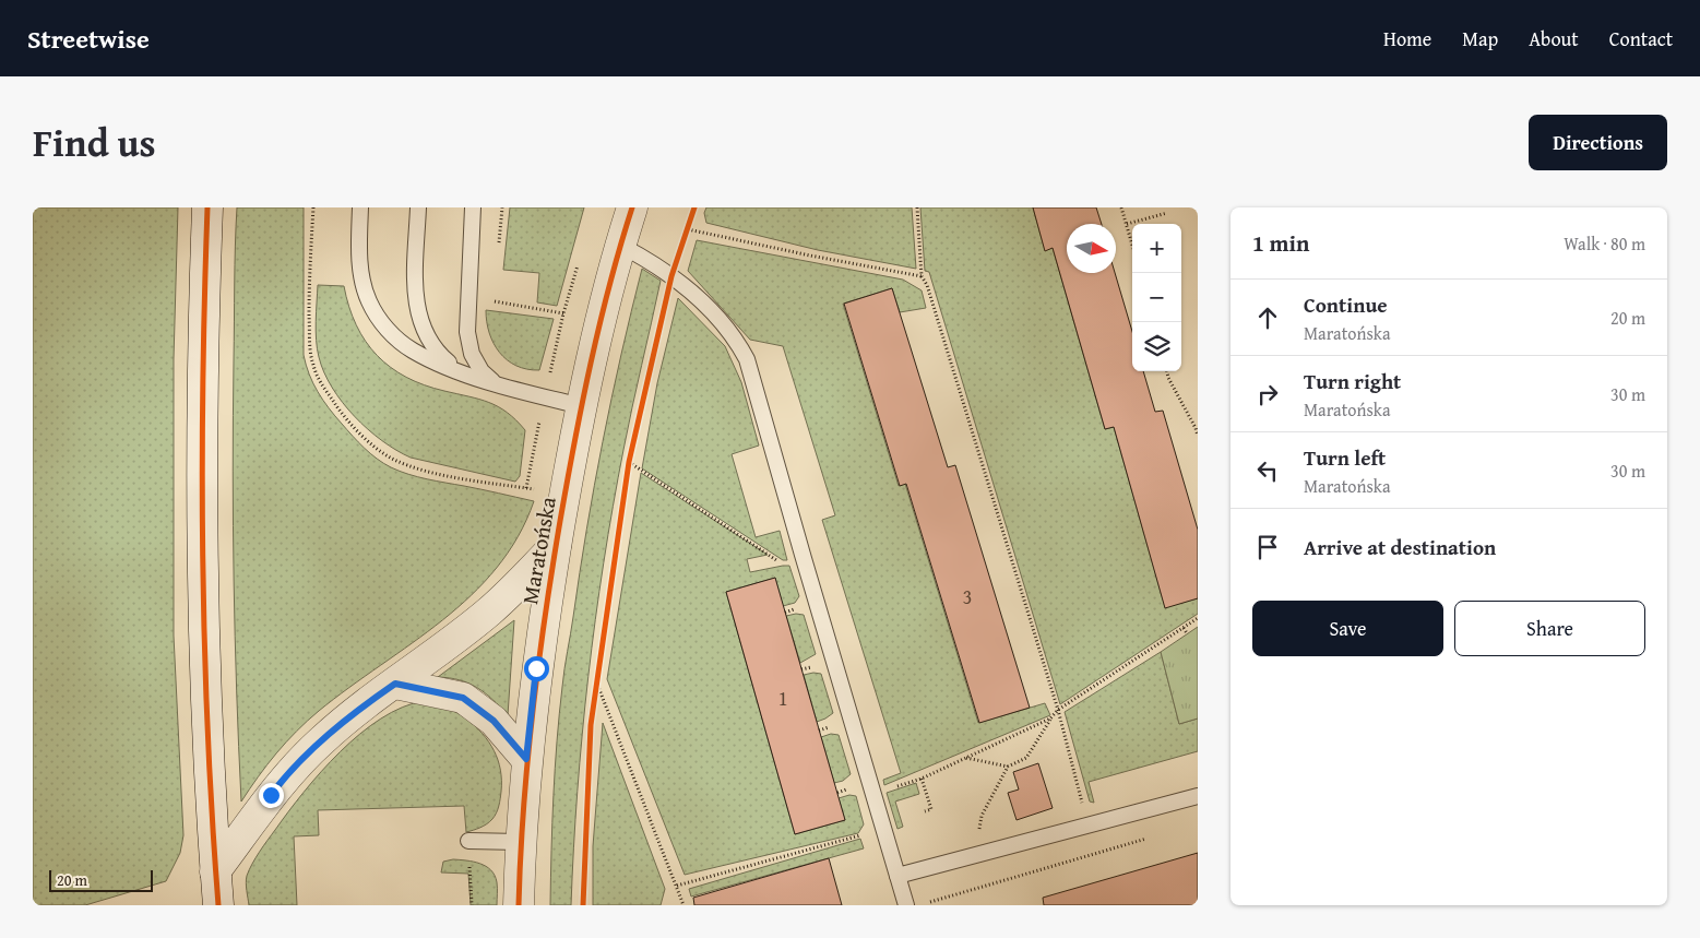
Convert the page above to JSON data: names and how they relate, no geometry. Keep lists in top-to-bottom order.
{
  "streets": {
    "street": ["Maratońska"]
  },
  "house_numbers": ["3", "1"],
  "scale_bar": "20 m",
  "north": "right",
  "page": {
    "header": "Streetwise",
    "nav": [
      "Home",
      "Map",
      "About",
      "Contact"
    ],
    "title": "Find us",
    "buttons": [
      "Directions",
      ["Save", "Share"]
    ],
    "heading": ["1 min", "Walk · 80 m"],
    "map_buttons": ["+", "−"],
    "list": [
      ["Continue", "Maratońska", "20 m"],
      ["Turn right", "Maratońska", "30 m"],
      ["Turn left", "Maratońska", "30 m"],
      "Arrive at destination"
    ],
    "scale": "20 m"
  }
}
